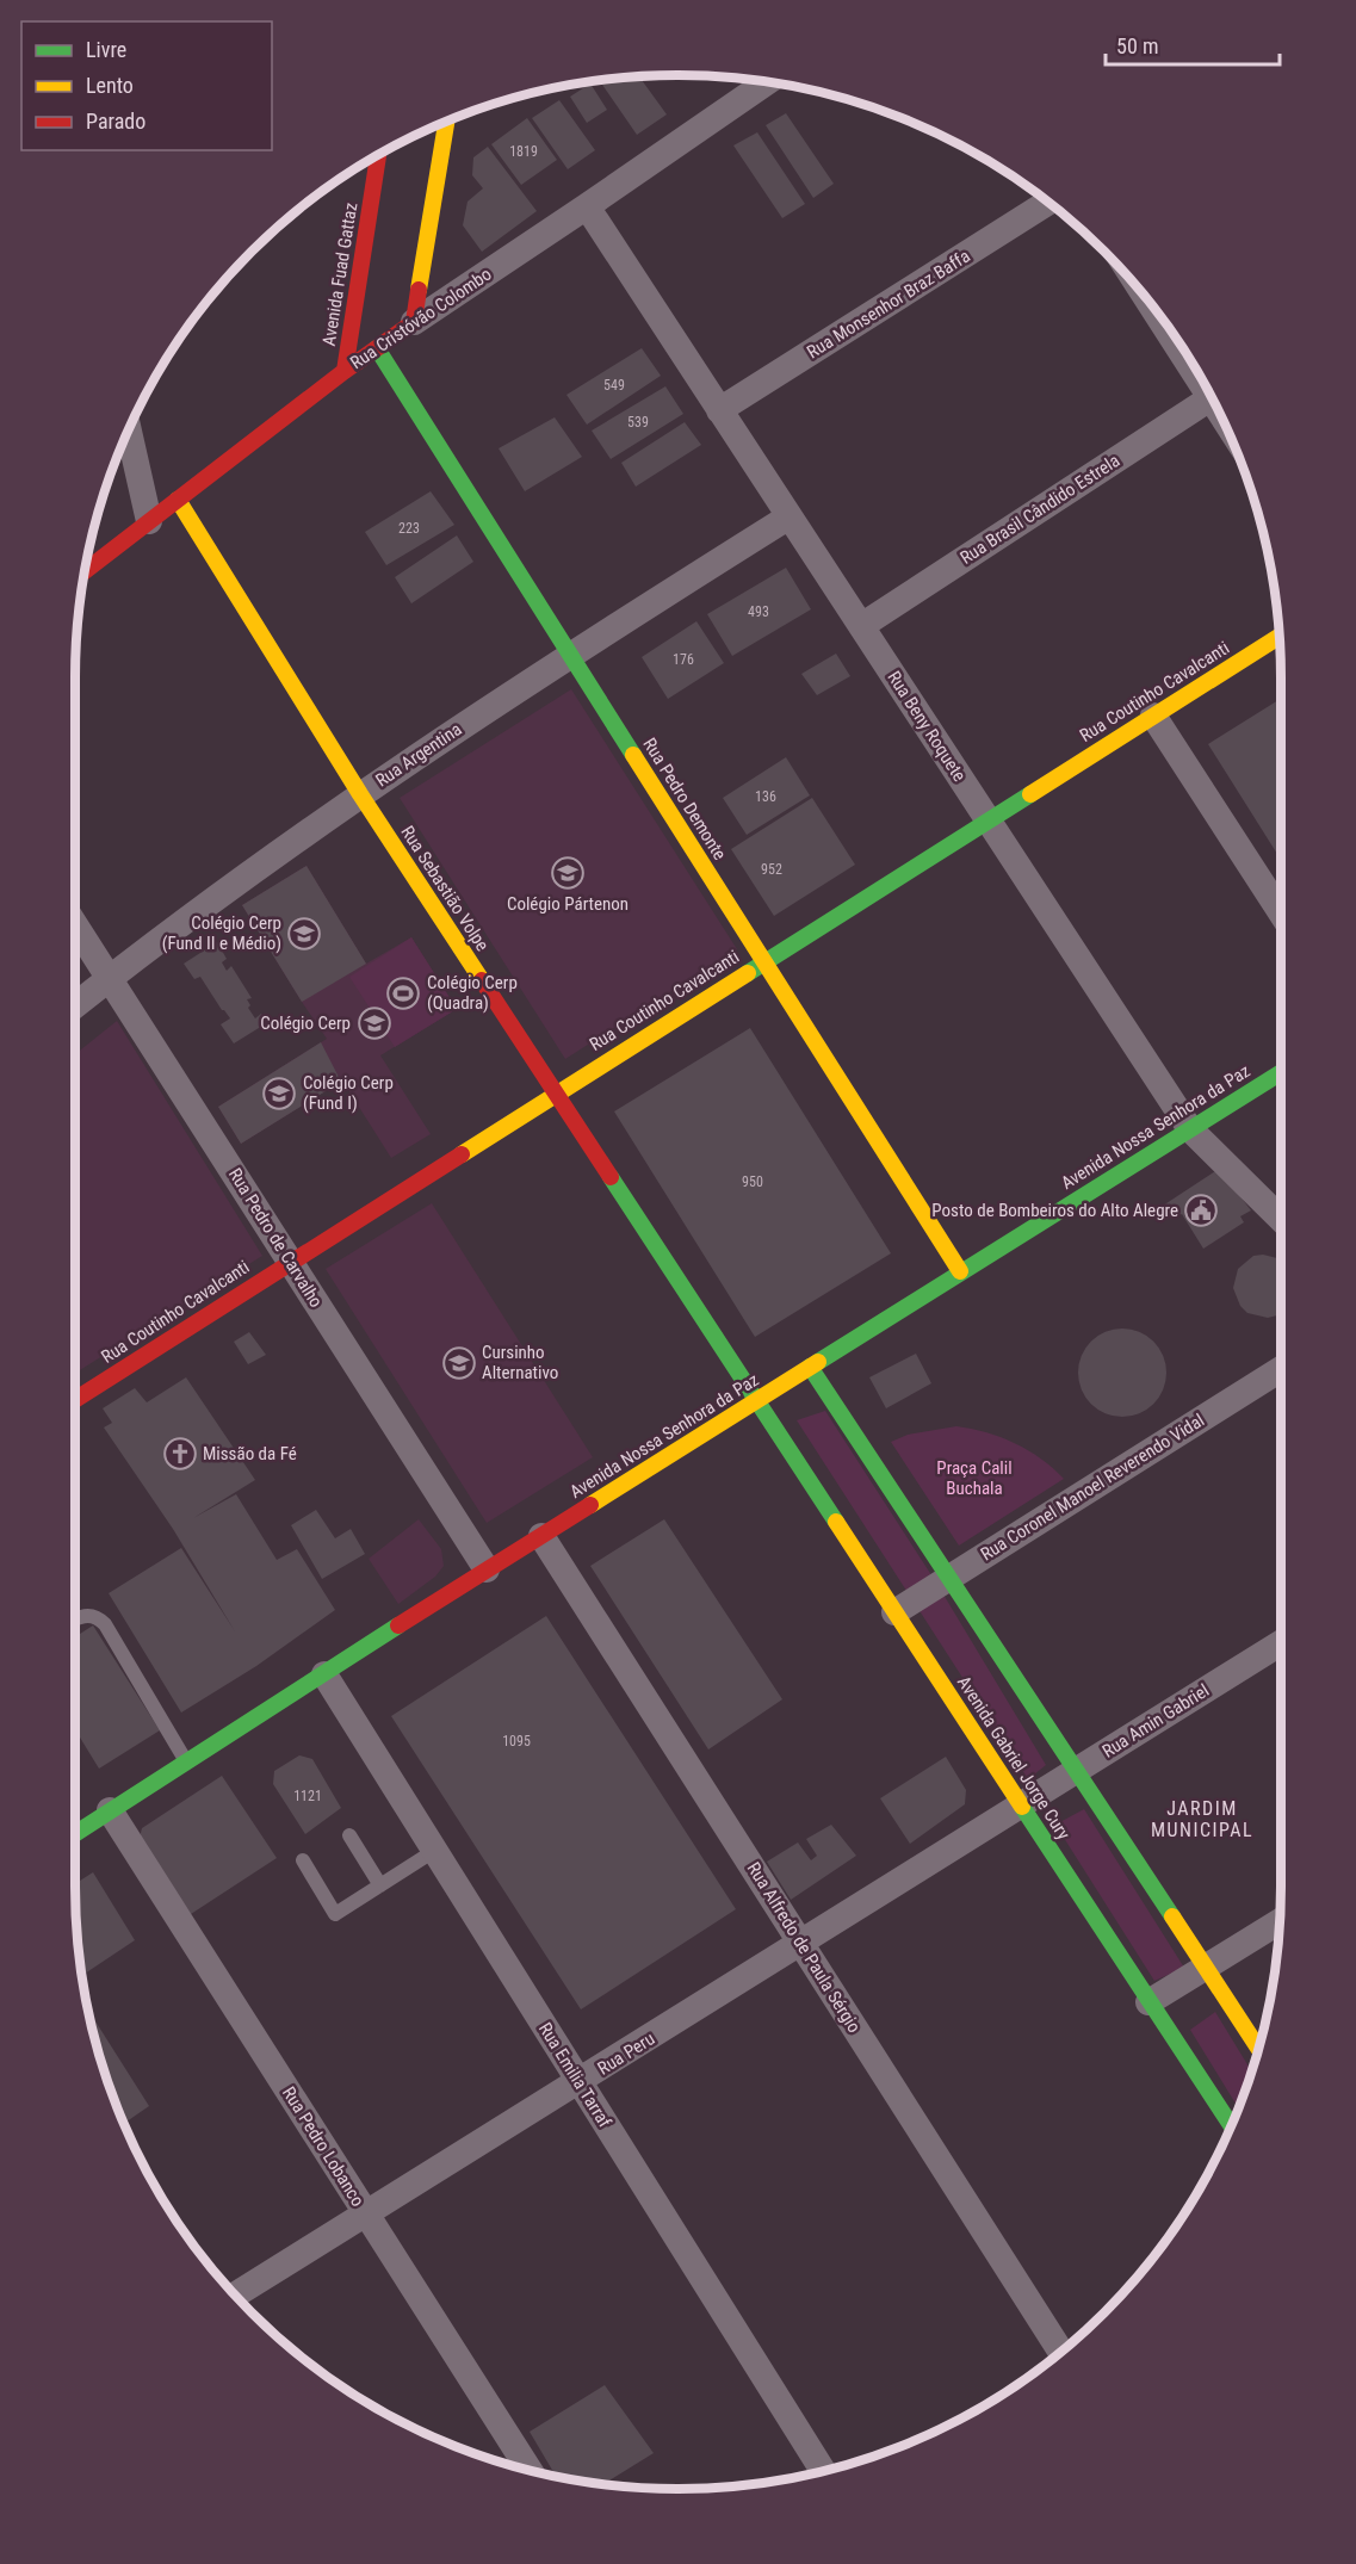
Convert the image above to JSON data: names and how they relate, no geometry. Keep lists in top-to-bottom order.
{
  "streets": {
    "main road": [
      "Avenida Fuad Gattaz",
      "Rua Cristóvão Colombo",
      "Rua Coutinho Cavalcanti",
      "Rua Pedro Demonte",
      "Rua Sebastião Volpe",
      "Avenida Nossa Senhora da Paz",
      "Avenida Gabriel Jorge Cury"
    ],
    "street": [
      "Rua Monsenhor Braz Baffa",
      "Rua Brasil Cândido Estrela",
      "Rua Beny Roquete",
      "Rua Argentina",
      "Rua Pedro de Carvalho",
      "Rua Coronel Manoel Reverendo Vidal",
      "Rua Amin Gabriel",
      "Rua Alfredo de Paula Sérgio",
      "Rua Peru",
      "Rua Emilia Tarraf",
      "Rua Pedro Lobanco"
    ]
  },
  "crossings": [
    ["Avenida Fuad Gattaz", "Rua Cristóvão Colombo"],
    ["Rua Monsenhor Braz Baffa", "Rua Beny Roquete"],
    ["Rua Cristóvão Colombo", "Rua Beny Roquete"],
    ["Rua Cristóvão Colombo", "Rua Pedro Demonte"],
    ["Rua Cristóvão Colombo", "Rua Sebastião Volpe"],
    ["Rua Brasil Cândido Estrela", "Rua Beny Roquete"],
    ["Rua Coutinho Cavalcanti", "Rua Beny Roquete"],
    ["Rua Coutinho Cavalcanti", "Rua Pedro Demonte"],
    ["Rua Coutinho Cavalcanti", "Rua Sebastião Volpe"],
    ["Rua Coutinho Cavalcanti", "Rua Pedro de Carvalho"],
    ["Rua Beny Roquete", "Rua Argentina"],
    ["Rua Beny Roquete", "Avenida Nossa Senhora da Paz"],
    ["Rua Argentina", "Rua Pedro Demonte"],
    ["Rua Argentina", "Rua Sebastião Volpe"],
    ["Rua Argentina", "Rua Pedro de Carvalho"],
    ["Rua Pedro Demonte", "Avenida Nossa Senhora da Paz"],
    ["Rua Sebastião Volpe", "Avenida Nossa Senhora da Paz"],
    ["Rua Sebastião Volpe", "Avenida Gabriel Jorge Cury"],
    ["Avenida Nossa Senhora da Paz", "Rua Pedro de Carvalho"],
    ["Avenida Nossa Senhora da Paz", "Avenida Gabriel Jorge Cury"],
    ["Avenida Nossa Senhora da Paz", "Rua Alfredo de Paula Sérgio"],
    ["Avenida Nossa Senhora da Paz", "Rua Emilia Tarraf"],
    ["Avenida Nossa Senhora da Paz", "Rua Pedro Lobanco"],
    ["Rua Coronel Manoel Reverendo Vidal", "Avenida Gabriel Jorge Cury"],
    ["Rua Amin Gabriel", "Avenida Gabriel Jorge Cury"],
    ["Rua Amin Gabriel", "Rua Peru"],
    ["Avenida Gabriel Jorge Cury", "Rua Peru"],
    ["Rua Alfredo de Paula Sérgio", "Rua Peru"],
    ["Rua Peru", "Rua Emilia Tarraf"],
    ["Rua Peru", "Rua Pedro Lobanco"]
  ],
  "districts": ["JARDIM MUNICIPAL"],
  "parks": ["Praça Calil Buchala"],
  "places": {
    "school or university": [
      "Colégio Pártenon",
      "Colégio Cerp (Fund II e Médio)",
      "Colégio Cerp",
      "Colégio Cerp (Fund I)",
      "Cursinho Alternativo"
    ],
    "sports": ["Colégio Cerp (Quadra)"],
    "public building": ["Posto de Bombeiros do Alto Alegre"],
    "church": ["Missão da Fé"]
  },
  "house_numbers": [
    "1819",
    "549",
    "539",
    "223",
    "493",
    "176",
    "136",
    "952",
    "950",
    "1095",
    "1121"
  ],
  "legend": ["Livre", "Lento", "Parado"],
  "scale_bar": "50 m"
}
